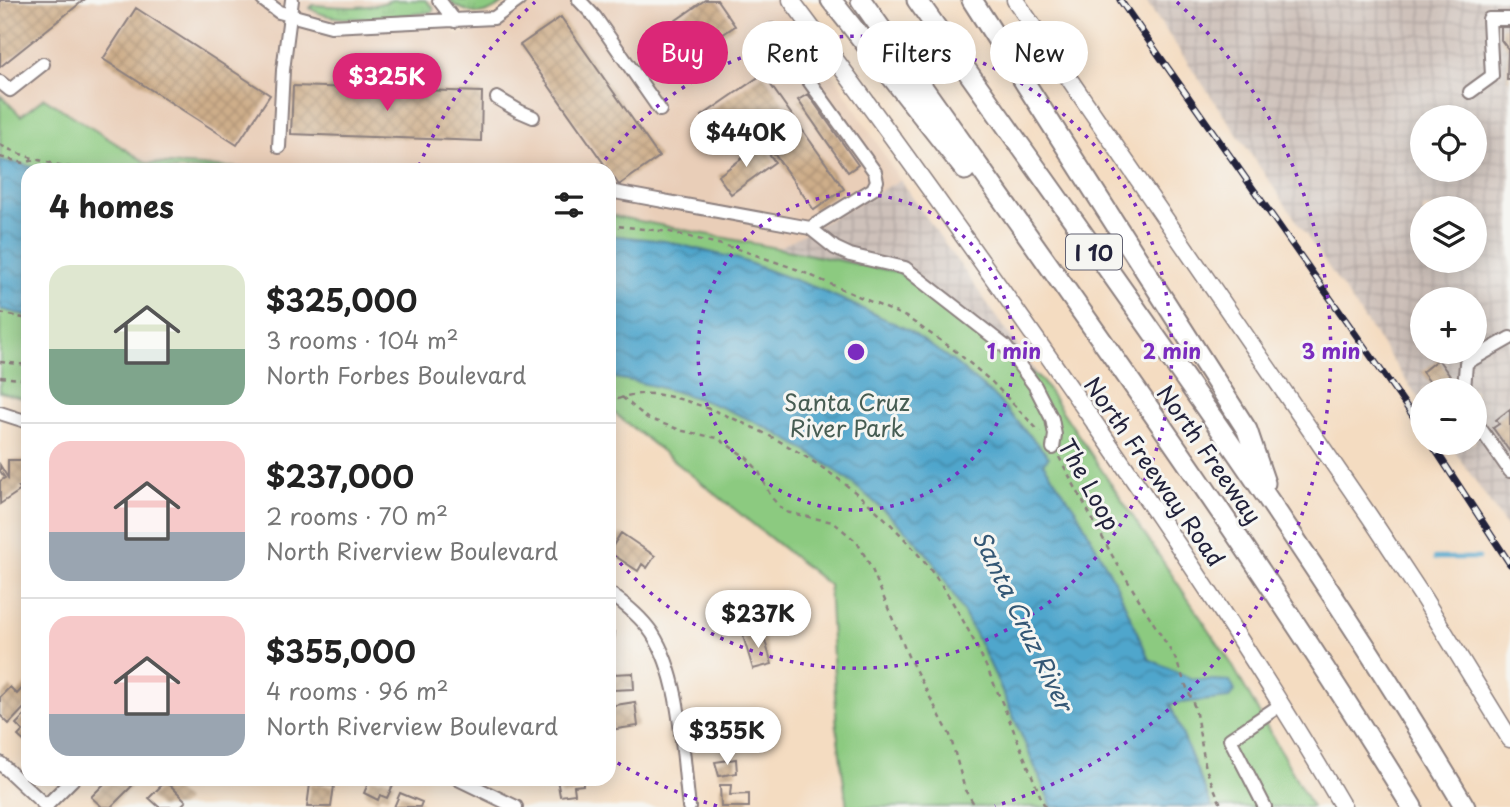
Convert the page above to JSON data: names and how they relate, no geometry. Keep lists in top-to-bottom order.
{
  "streets": {
    "highway": ["I 10", "North Freeway"],
    "main road": ["North Freeway Road"],
    "path": ["The Loop"]
  },
  "water": ["Santa Cruz River"],
  "parks": ["Santa Cruz River Park"],
  "page": {
    "chip": [
      "Buy",
      "Rent",
      "Filters",
      "New"
    ],
    "price": [
      "$325K",
      "$440K",
      "$237K",
      "$355K"
    ],
    "map_buttons": ["+", "−"],
    "heading": "4 homes",
    "list": [
      {
        "name": "$325,000",
        "note": "3 rooms · 104 m² · North Forbes Boulevard"
      },
      {
        "name": "$237,000",
        "note": "2 rooms · 70 m² · North Riverview Boulevard"
      },
      {
        "name": "$355,000",
        "note": "4 rooms · 96 m² · North Riverview Boulevard"
      }
    ]
  },
  "rings": ["1 min", "2 min", "3 min"]
}
